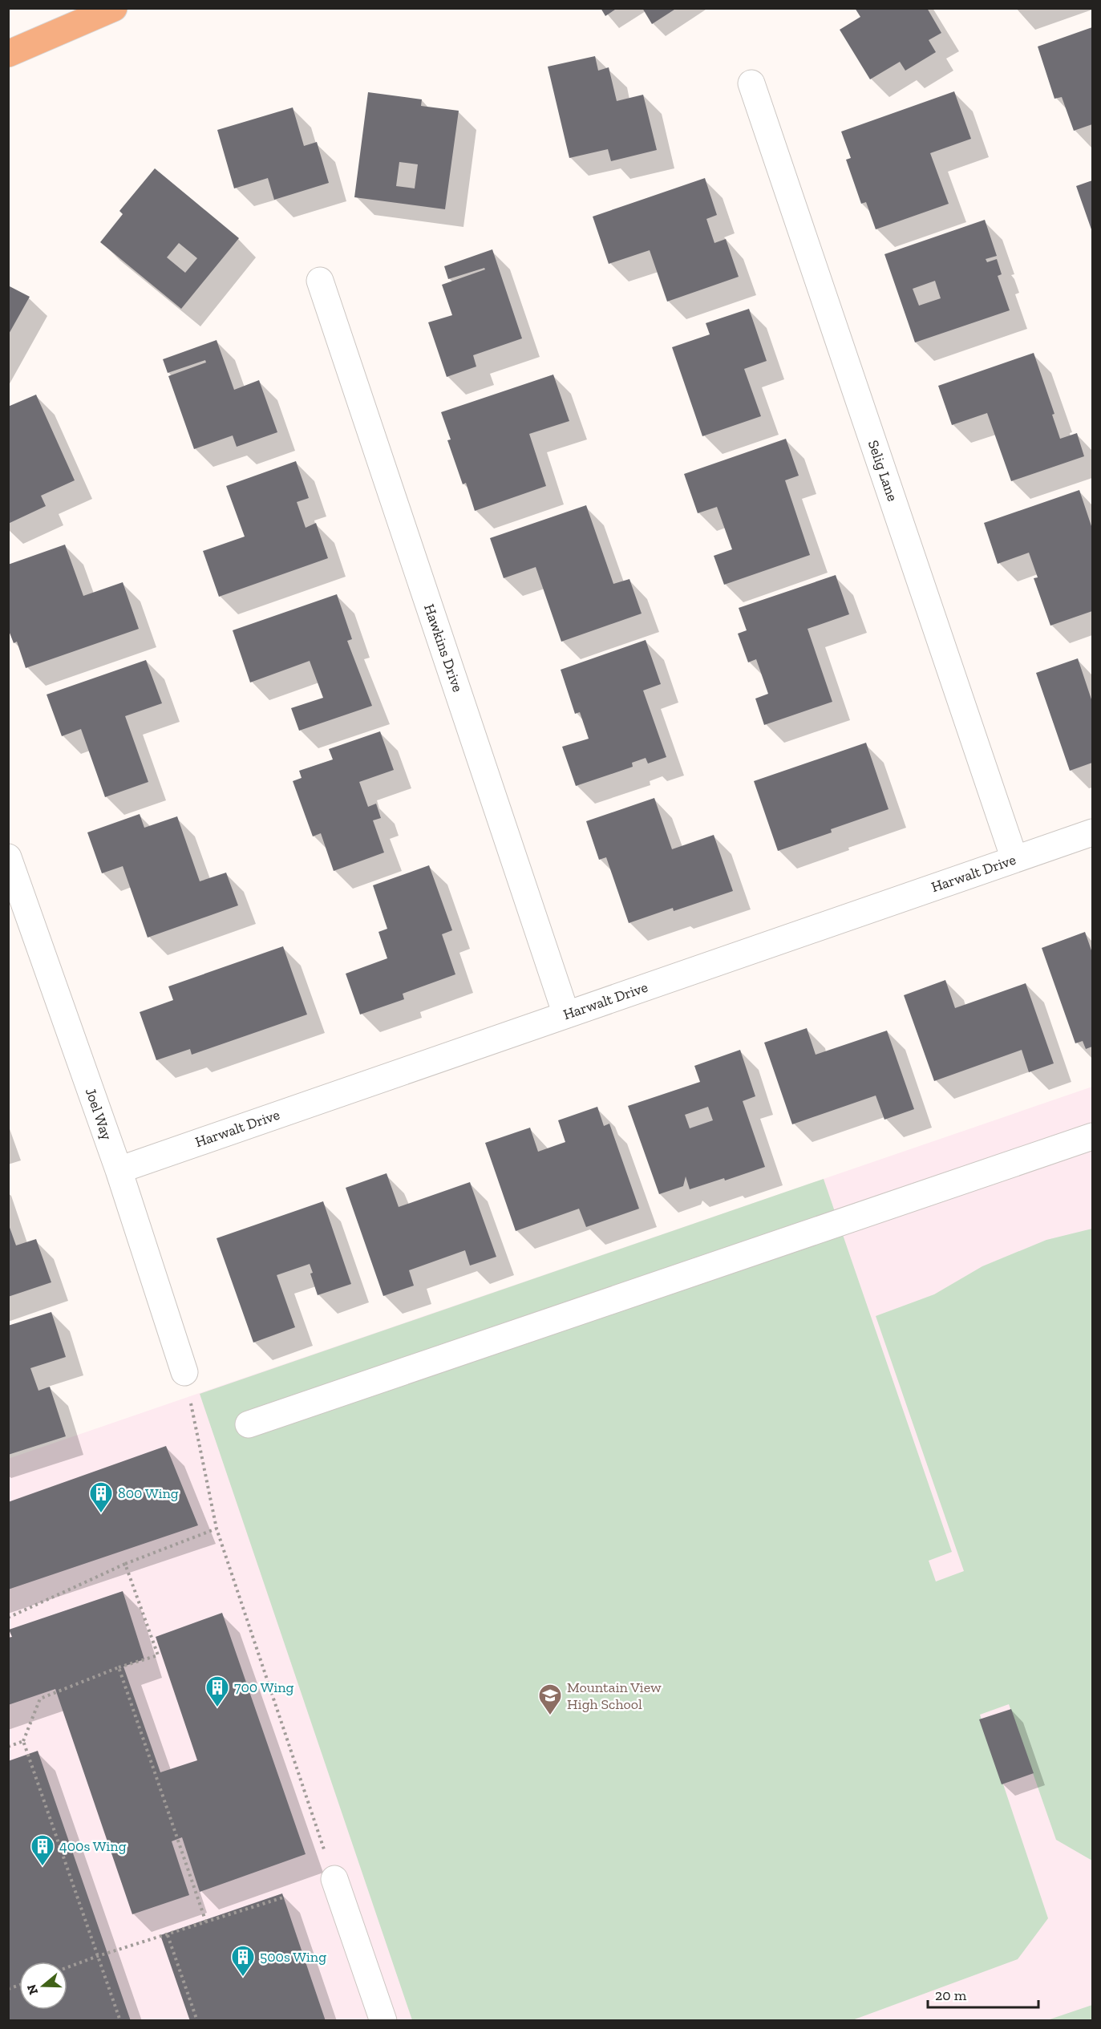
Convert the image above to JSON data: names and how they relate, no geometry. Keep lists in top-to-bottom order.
{
  "streets": {
    "street": [
      "Selig Lane",
      "Hawkins Drive",
      "Harwalt Drive",
      "Joel Way"
    ]
  },
  "crossings": [
    ["Selig Lane", "Harwalt Drive"],
    ["Hawkins Drive", "Harwalt Drive"],
    ["Harwalt Drive", "Joel Way"]
  ],
  "places": {
    "building": [
      "800 Wing",
      "700 Wing",
      "400s Wing",
      "500s Wing"
    ],
    "school or university": ["Mountain View High School"]
  },
  "scale_bar": "20 m",
  "north": "left"
}
